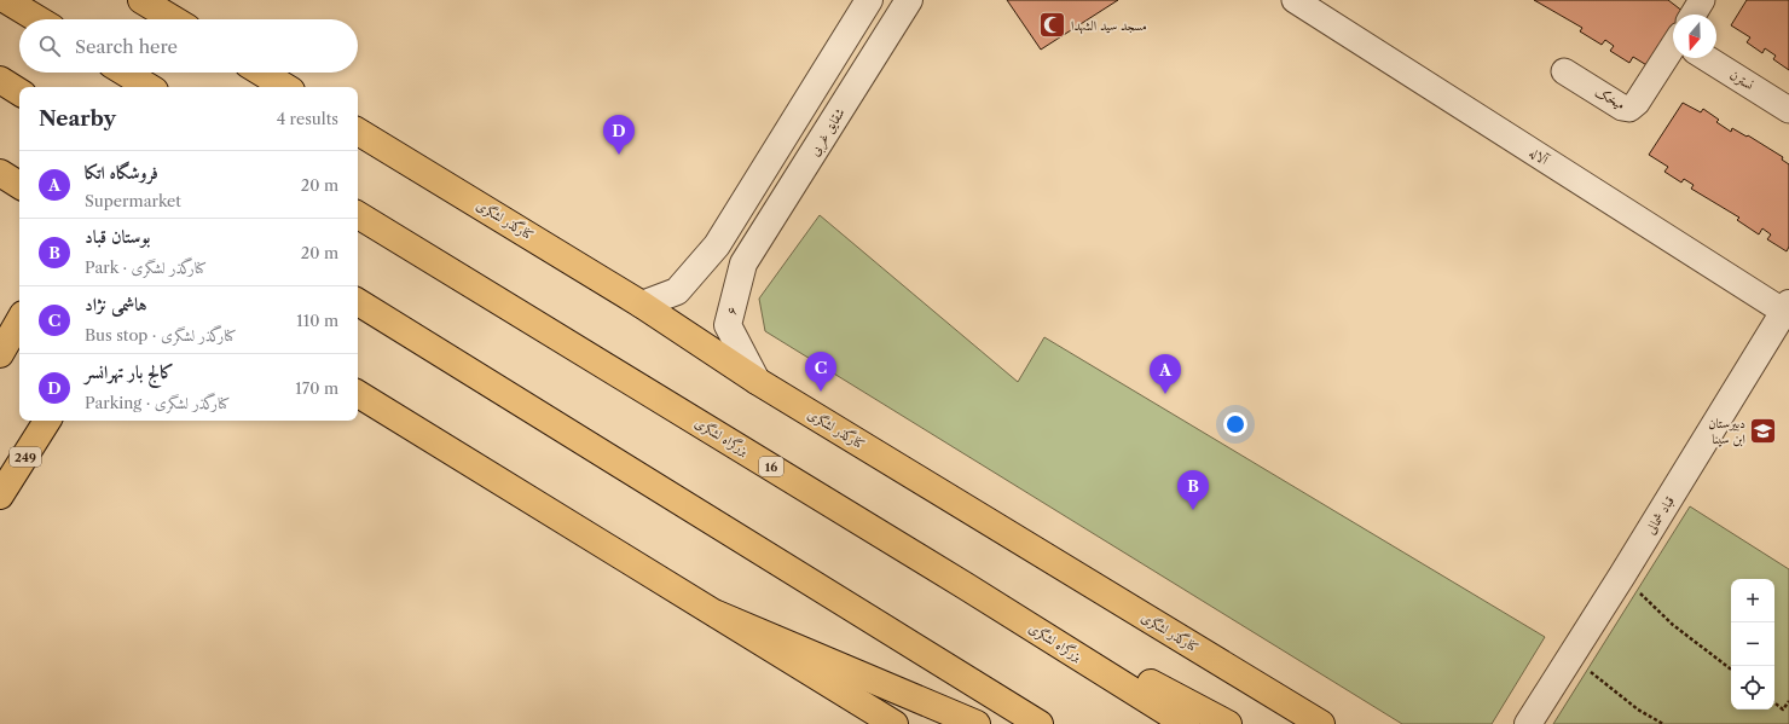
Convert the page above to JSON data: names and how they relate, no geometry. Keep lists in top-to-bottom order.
{
  "streets": {
    "main road": [
      "کنارگذر لشگری",
      "بزرگراه لشگری",
      "249",
      "16"
    ],
    "street": [
      "نسترن",
      "میخک",
      "شقایق غربی",
      "آلاله",
      "۶",
      "قباد شمالی"
    ]
  },
  "crossings": [
    ["شقایق غربی", "۶"],
    ["آلاله", "قباد شمالی"],
    ["کنارگذر لشگری", "۶"]
  ],
  "places": {
    "mosque": ["مسجد سید الشهدا"],
    "school or university": ["دبیرستان ابن سینا"]
  },
  "north": "bottom",
  "page": {
    "search": "Search here",
    "heading": ["Nearby", "4 results"],
    "pins": [
      "D",
      "C",
      "A",
      "B"
    ],
    "list": [
      {
        "mark": "A",
        "name": "فروشگاه اتکا",
        "note": "Supermarket",
        "value": "20 m"
      },
      {
        "mark": "B",
        "name": "بوستان قباد",
        "note": "Park · کنارگذر لشگری",
        "value": "20 m"
      },
      {
        "mark": "C",
        "name": "هاشمی نژاد",
        "note": "Bus stop · کنارگذر لشگری",
        "value": "110 m"
      },
      {
        "mark": "D",
        "name": "کالج بار تهرانسر",
        "note": "Parking · کنارگذر لشگری",
        "value": "170 m"
      }
    ],
    "map_buttons": ["+", "−"]
  }
}
